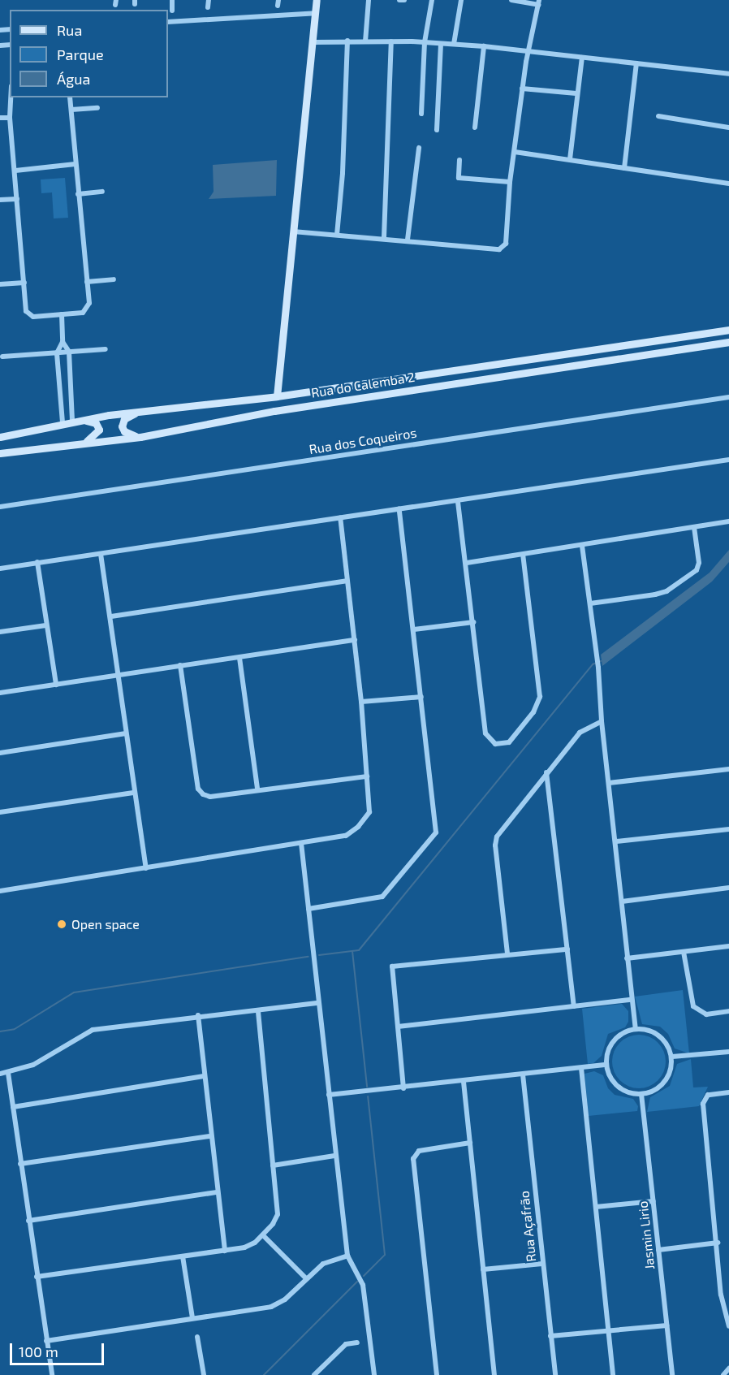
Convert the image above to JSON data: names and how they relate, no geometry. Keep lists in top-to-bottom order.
{
  "streets": {
    "main road": ["Rua do Calemba 2"],
    "street": ["Rua dos Coqueiros", "Rua Açafrão", "Jasmin Lirio"]
  },
  "places": ["Open space"],
  "legend": ["Rua", "Parque", "Água"],
  "scale_bar": "100 m"
}
